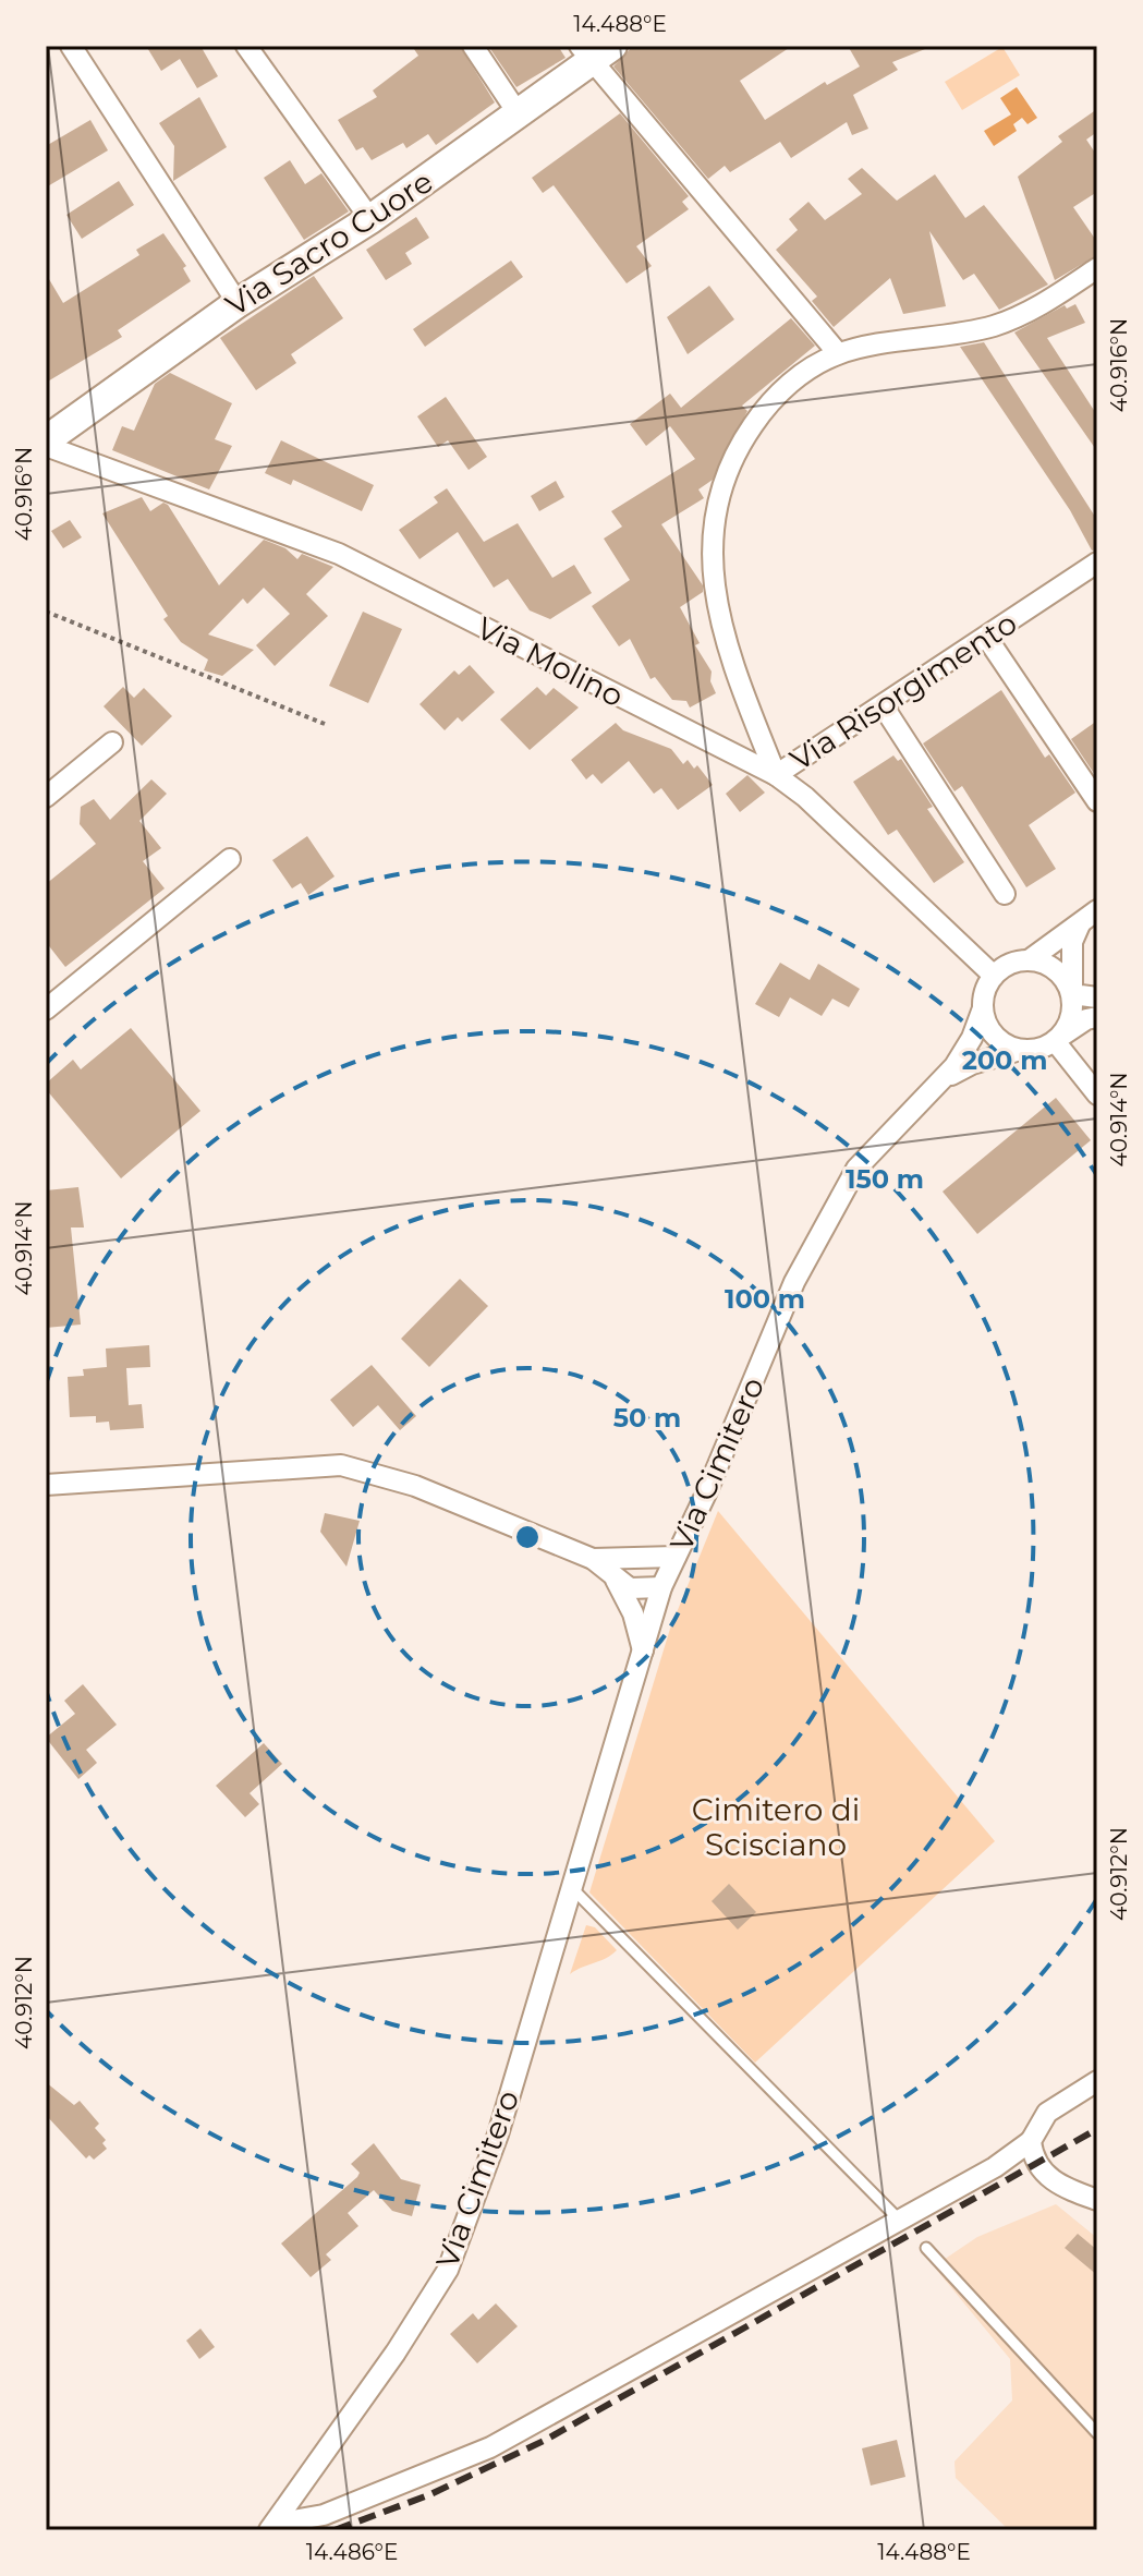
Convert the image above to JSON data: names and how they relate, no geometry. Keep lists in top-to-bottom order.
{
  "streets": {
    "street": [
      "Via Sacro Cuore",
      "Via Molino",
      "Via Risorgimento",
      "Via Cimitero"
    ]
  },
  "crossings": [
    ["Via Sacro Cuore", "Via Molino"],
    ["Via Molino", "Via Risorgimento"]
  ],
  "parks": ["Cimitero di Scisciano"],
  "coordinates": [
    "14.488°E",
    "40.916°N",
    "40.914°N",
    "40.912°N",
    "14.486°E"
  ],
  "rings": [
    "200 m",
    "150 m",
    "100 m",
    "50 m"
  ]
}
